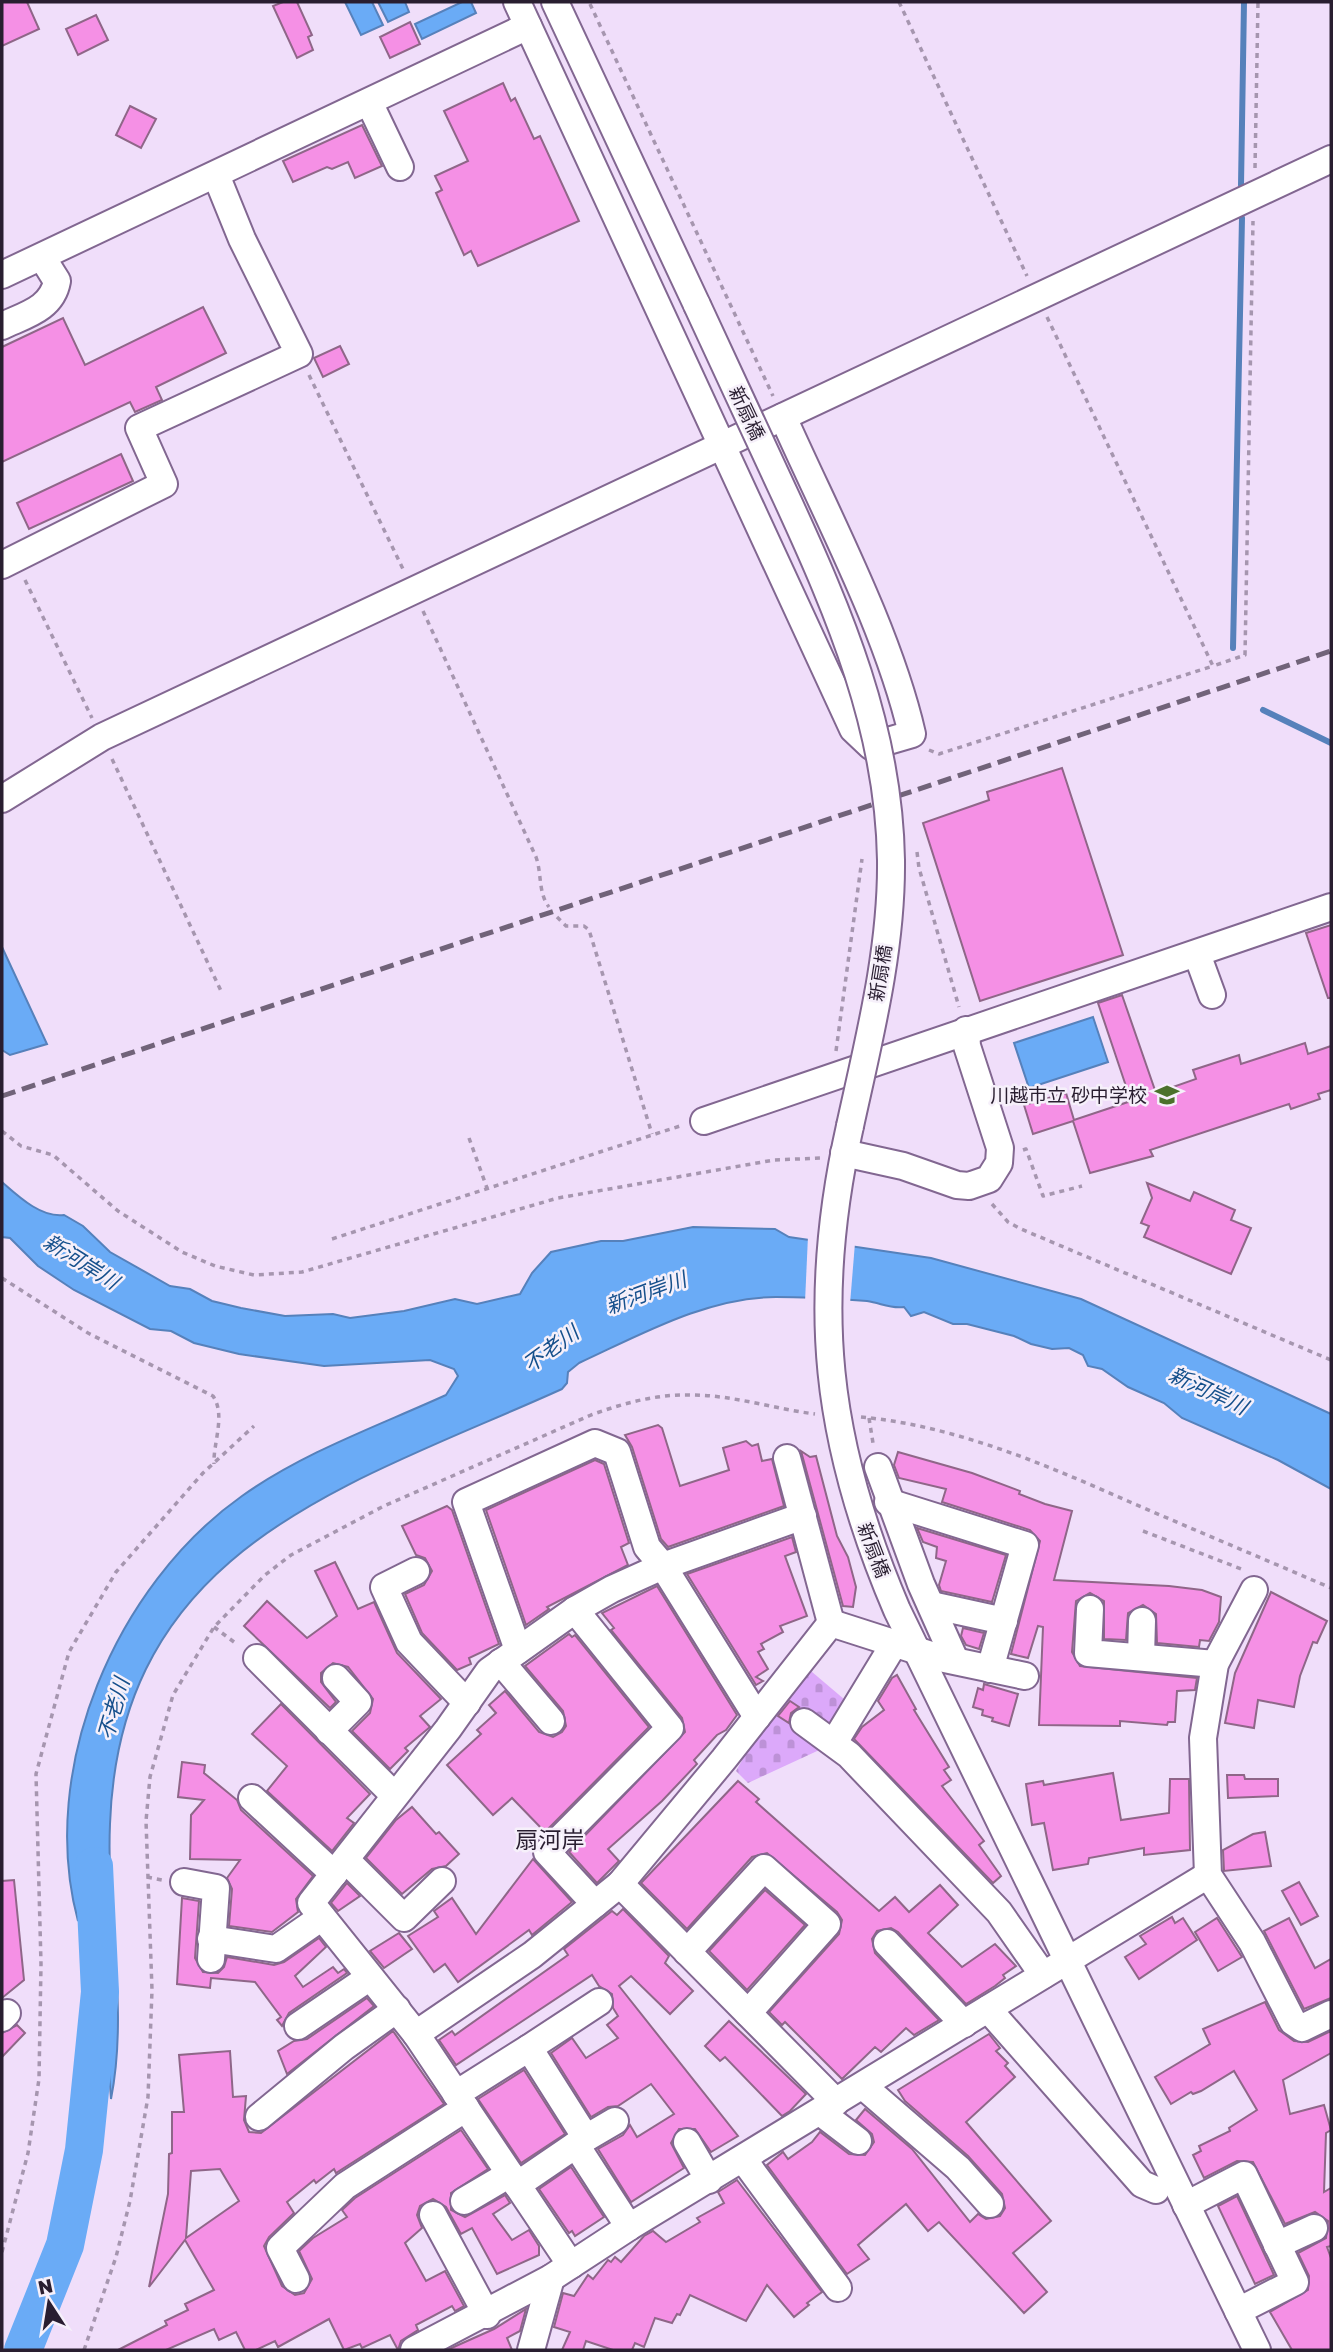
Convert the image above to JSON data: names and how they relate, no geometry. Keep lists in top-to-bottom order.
{
  "streets": {
    "street": ["新扇橋"]
  },
  "districts": ["扇河岸"],
  "water": ["新河岸川", "不老川"],
  "places": {
    "school or university": ["川越市立 砂中学校"]
  },
  "north": "top"
}
